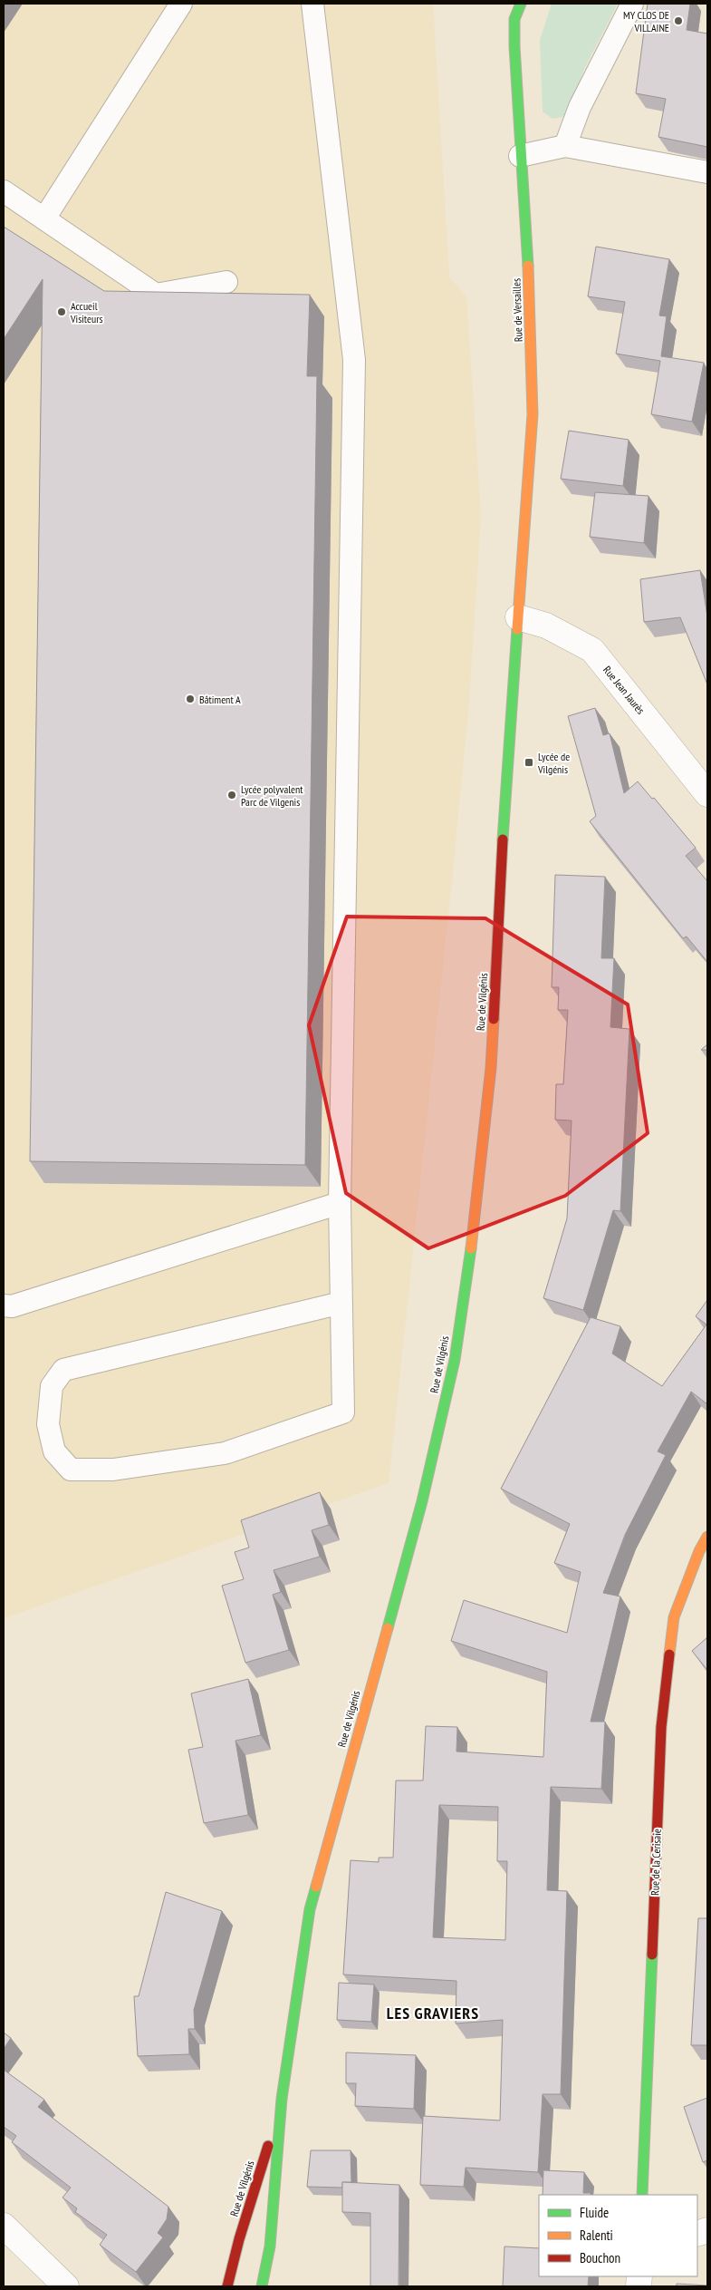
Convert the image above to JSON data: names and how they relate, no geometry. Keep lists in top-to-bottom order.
{
  "streets": {
    "street": [
      "Rue de Versailles",
      "Rue Jean Jaurès",
      "Rue de Vilgénis",
      "Rue de la Cerisaie"
    ]
  },
  "crossings": [
    ["Rue de Versailles", "Rue Jean Jaurès"],
    ["Rue de Versailles", "Rue de Vilgénis"],
    ["Rue Jean Jaurès", "Rue de Vilgénis"]
  ],
  "districts": ["LES GRAVIERS"],
  "places": {
    "other": [
      "MY CLOS DE VILLAINE",
      "Accueil Visiteurs",
      "Bâtiment A",
      "Lycée polyvalent Parc de Vilgenis"
    ],
    "transit": ["Lycée de Vilgénis"]
  },
  "legend": ["Fluide", "Ralenti", "Bouchon"]
}
